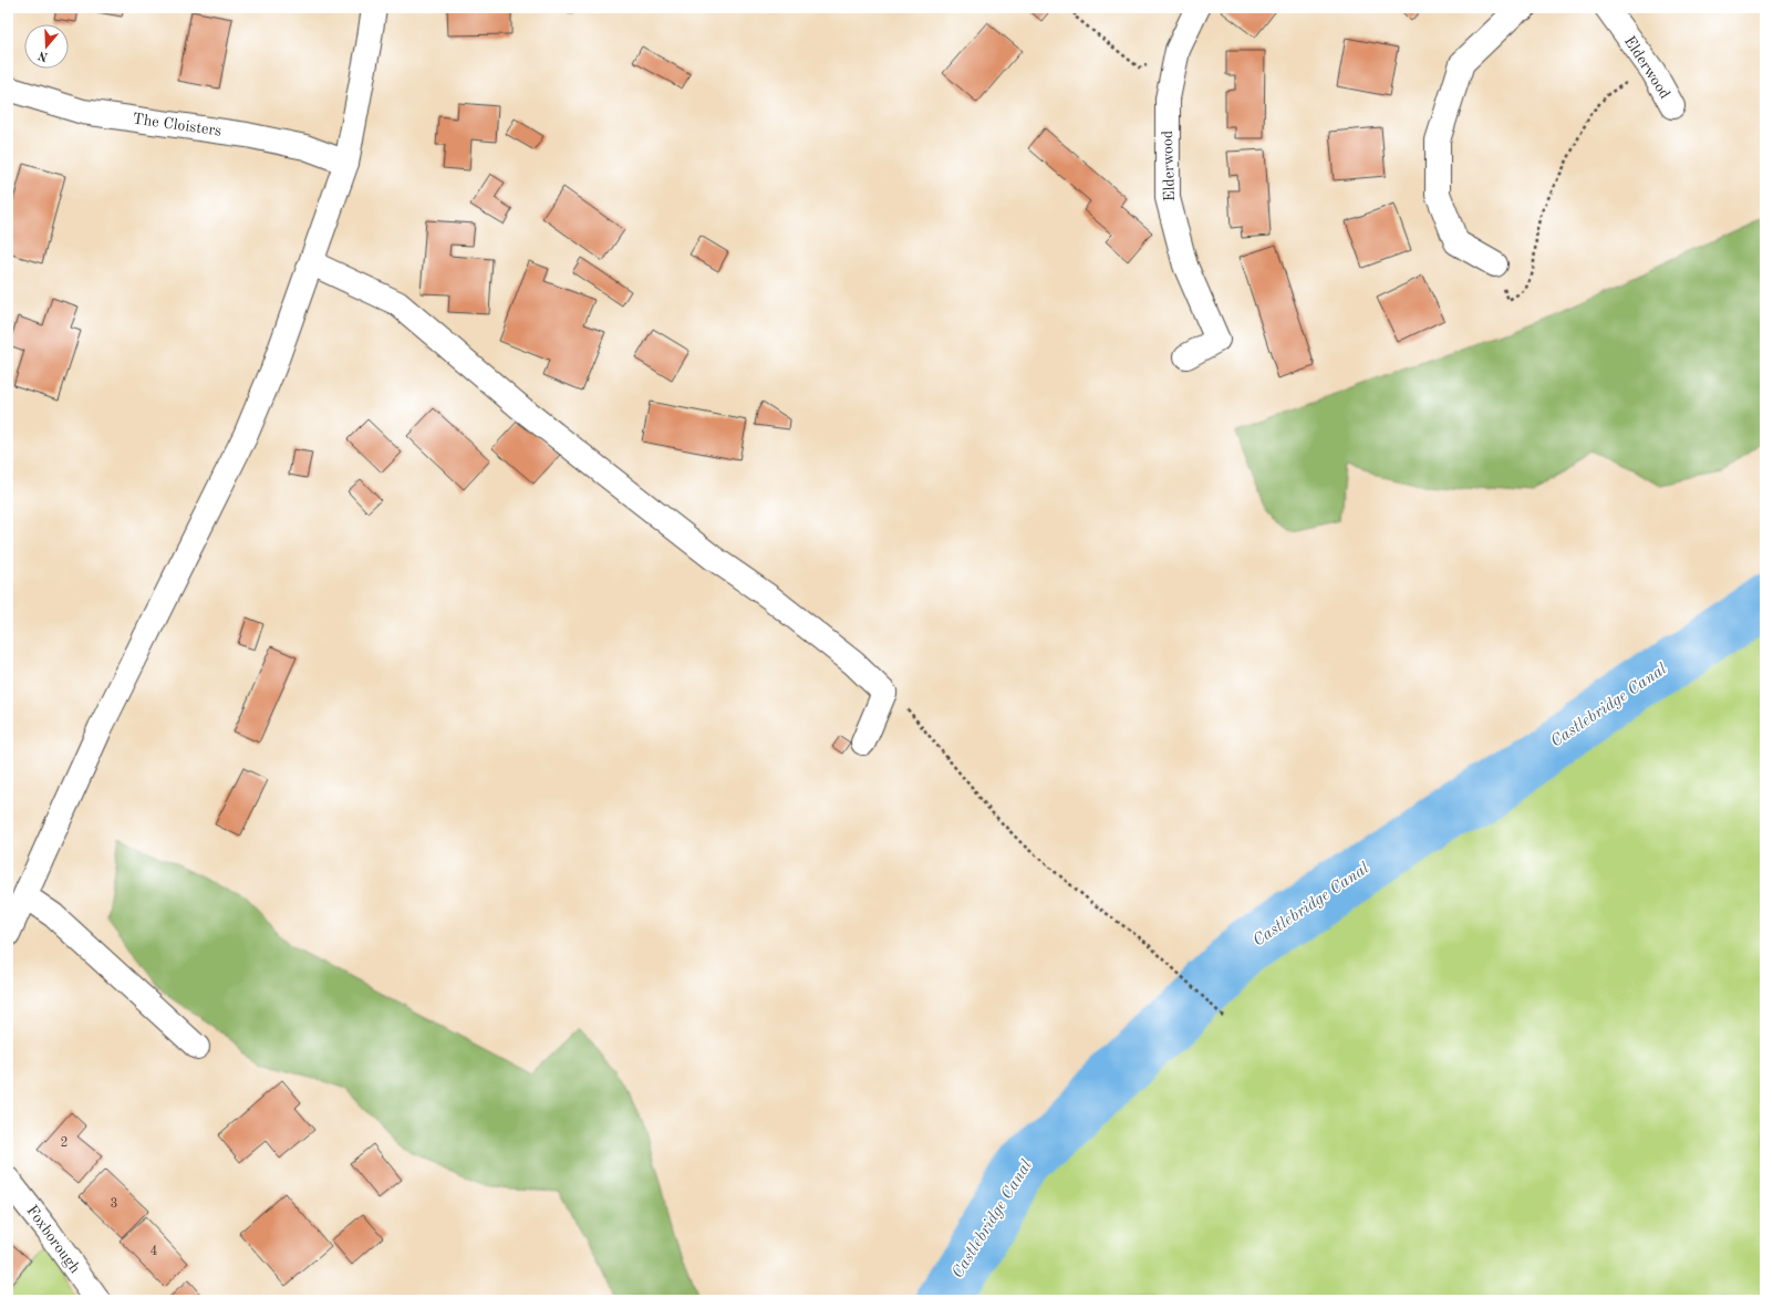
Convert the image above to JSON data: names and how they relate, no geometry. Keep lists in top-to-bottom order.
{
  "streets": {
    "street": ["Elderwood", "The Cloisters", "Foxborough"]
  },
  "water": ["Castlebridge Canal"],
  "house_numbers": ["2", "3", "4"],
  "north": "bottom"
}
